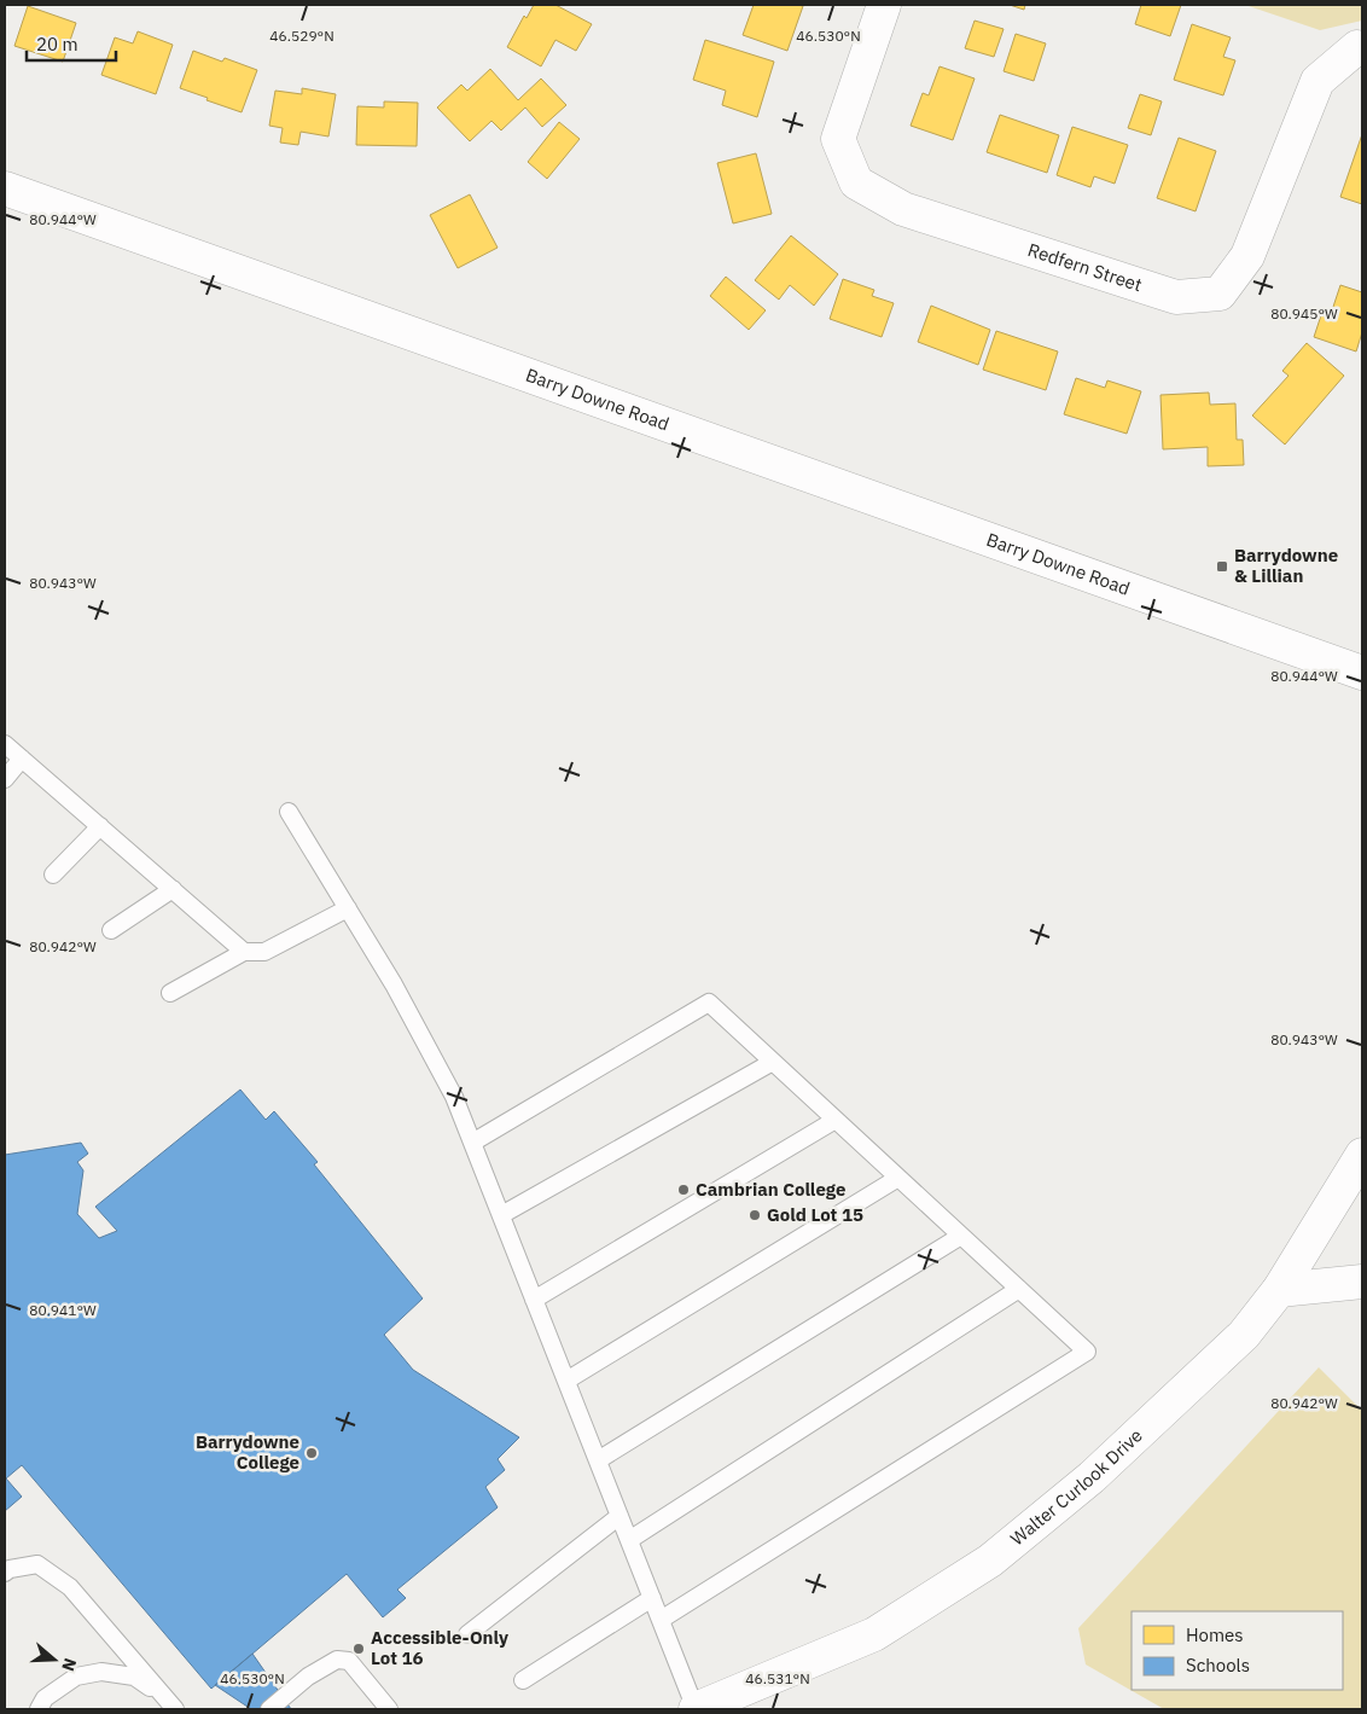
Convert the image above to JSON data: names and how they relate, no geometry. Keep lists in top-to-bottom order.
{
  "streets": {
    "street": ["Redfern Street", "Barry Downe Road", "Walter Curlook Drive"]
  },
  "places": {
    "transit": ["Barrydowne & Lillian"],
    "other": [
      "Cambrian College",
      "Gold Lot 15",
      "Barrydowne College",
      "Accessible-Only Lot 16"
    ]
  },
  "legend": ["Homes", "Schools"],
  "scale_bar": "20 m",
  "north": "right",
  "coordinates": [
    "46.529°N",
    "46.530°N",
    "80.944°W",
    "80.945°W",
    "80.943°W",
    "80.942°W",
    "80.941°W",
    "46.531°N"
  ]
}
